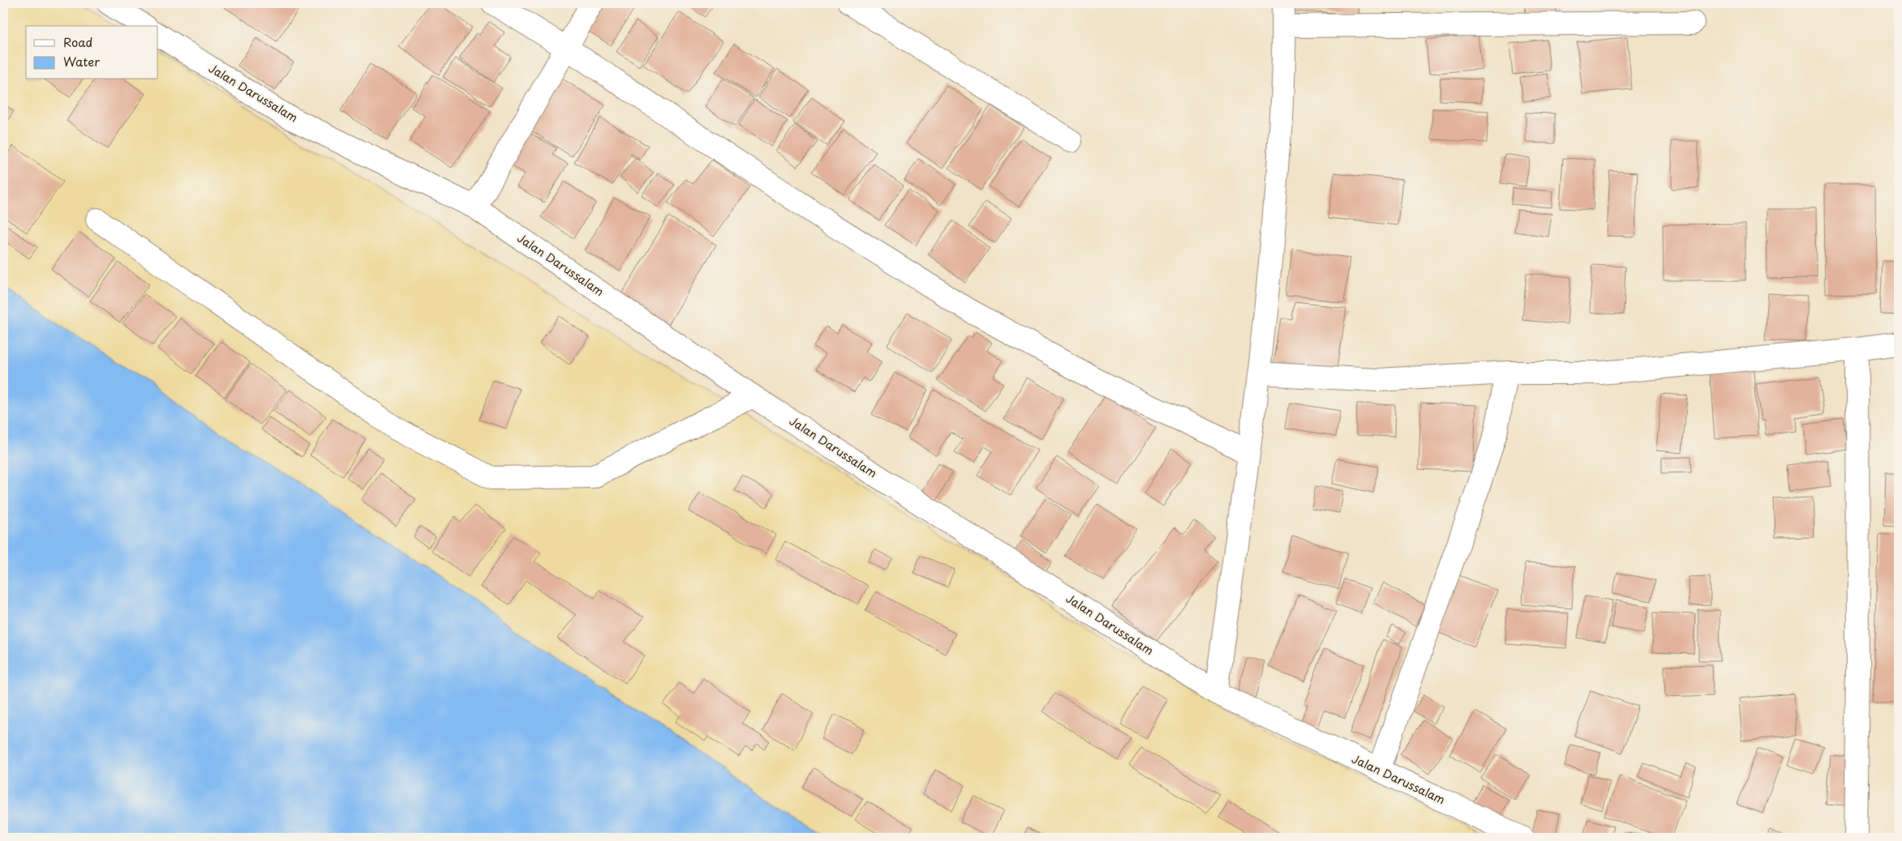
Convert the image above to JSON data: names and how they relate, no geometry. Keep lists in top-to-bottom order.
{
  "streets": {
    "street": ["Jalan Darussalam"]
  },
  "legend": ["Road", "Water"]
}
